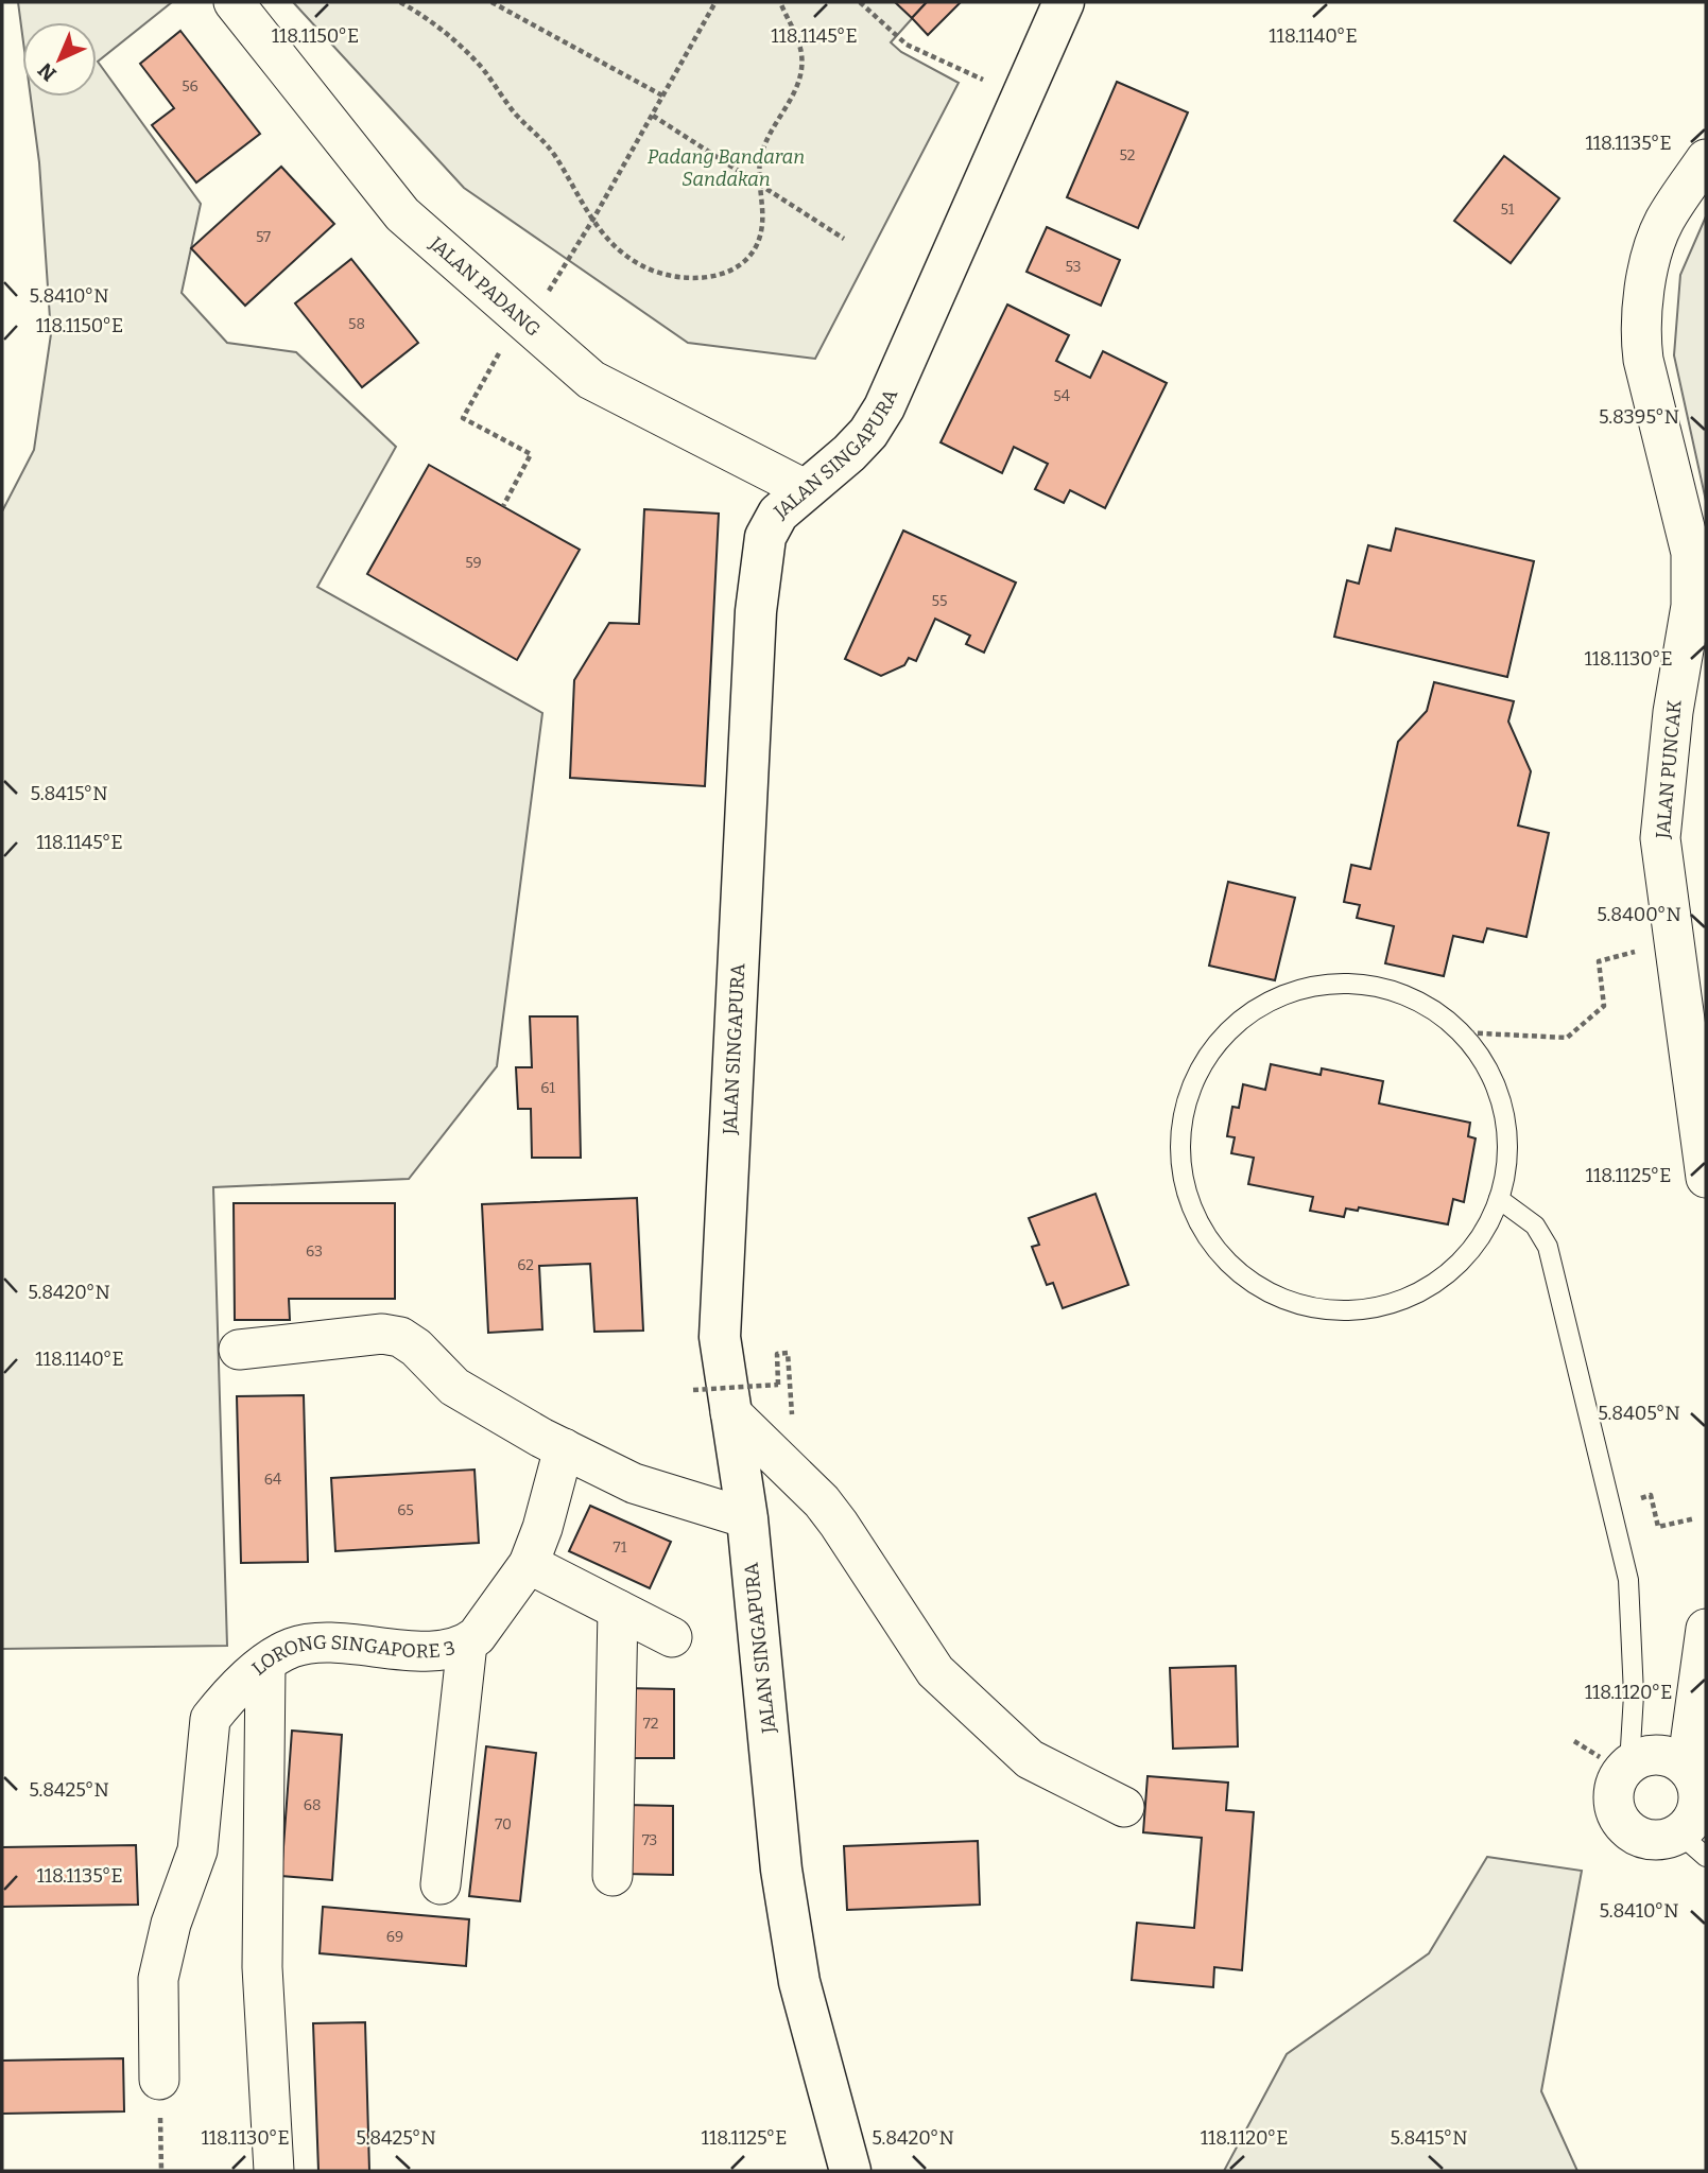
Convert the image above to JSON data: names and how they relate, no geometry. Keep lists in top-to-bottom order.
{
  "streets": {
    "street": [
      "JALAN PADANG",
      "JALAN SINGAPURA",
      "JALAN PUNCAK",
      "LORONG SINGAPORE 3"
    ]
  },
  "crossings": [
    ["JALAN PADANG", "JALAN SINGAPURA"]
  ],
  "parks": ["Padang Bandaran Sandakan"],
  "house_numbers": [
    "56",
    "52",
    "51",
    "57",
    "53",
    "58",
    "54",
    "59",
    "55",
    "61",
    "63",
    "62",
    "64",
    "65",
    "71",
    "72",
    "68",
    "70",
    "73",
    "69"
  ],
  "north": "bottom left",
  "coordinates": [
    "118.1145°E",
    "118.1150°E",
    "118.1140°E",
    "118.1135°E",
    "5.8410°N",
    "5.8395°N",
    "118.1130°E",
    "5.8415°N",
    "5.8400°N",
    "118.1125°E",
    "5.8420°N",
    "5.8405°N",
    "118.1120°E",
    "5.8425°N"
  ]
}
